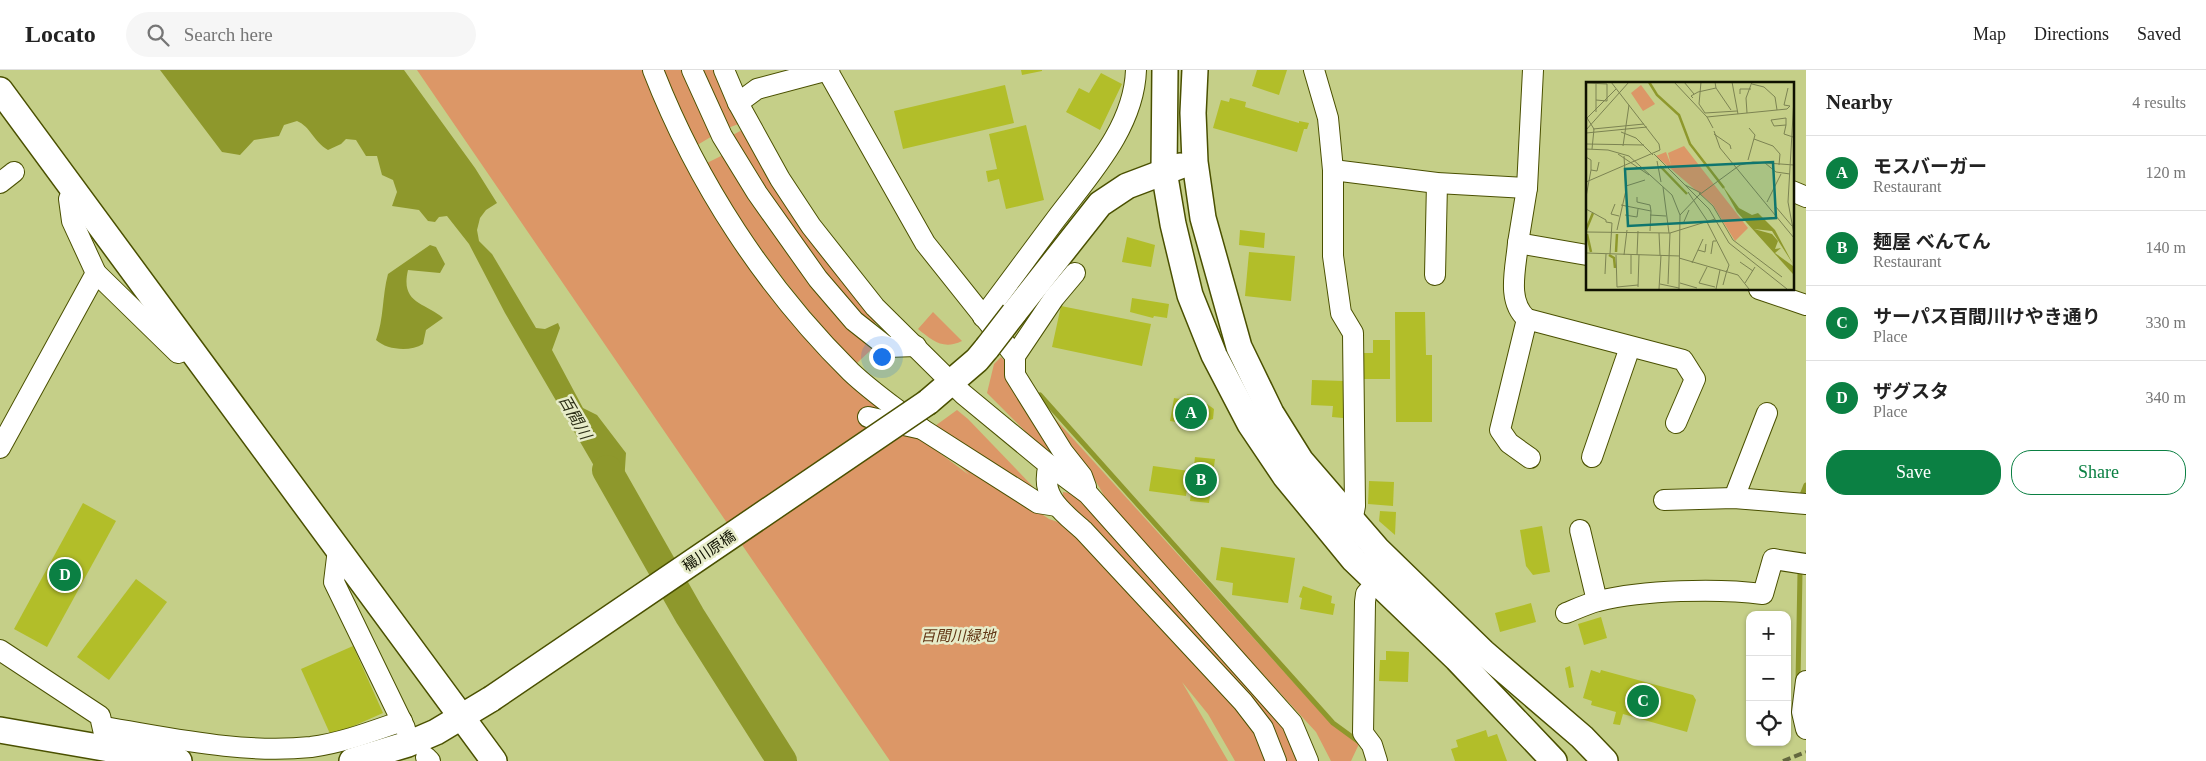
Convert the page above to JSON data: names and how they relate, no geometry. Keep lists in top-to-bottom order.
{
  "streets": {
    "street": ["穝川原橋"]
  },
  "water": ["百間川"],
  "parks": ["百間川緑地"],
  "page": {
    "header": "Locato",
    "search": "Search here",
    "nav": ["Map", "Directions", "Saved"],
    "heading": ["Nearby", "4 results"],
    "list": [
      {
        "mark": "A",
        "name": "モスバーガー",
        "note": "Restaurant",
        "value": "120 m"
      },
      {
        "mark": "B",
        "name": "麺屋 べんてん",
        "note": "Restaurant",
        "value": "140 m"
      },
      {
        "mark": "C",
        "name": "サーパス百間川けやき通り",
        "note": "Place",
        "value": "330 m"
      },
      {
        "mark": "D",
        "name": "ザグスタ",
        "note": "Place",
        "value": "340 m"
      }
    ],
    "pins": [
      "A",
      "B",
      "D",
      "C"
    ],
    "buttons": ["Save", "Share"],
    "map_buttons": ["+", "−"]
  }
}
